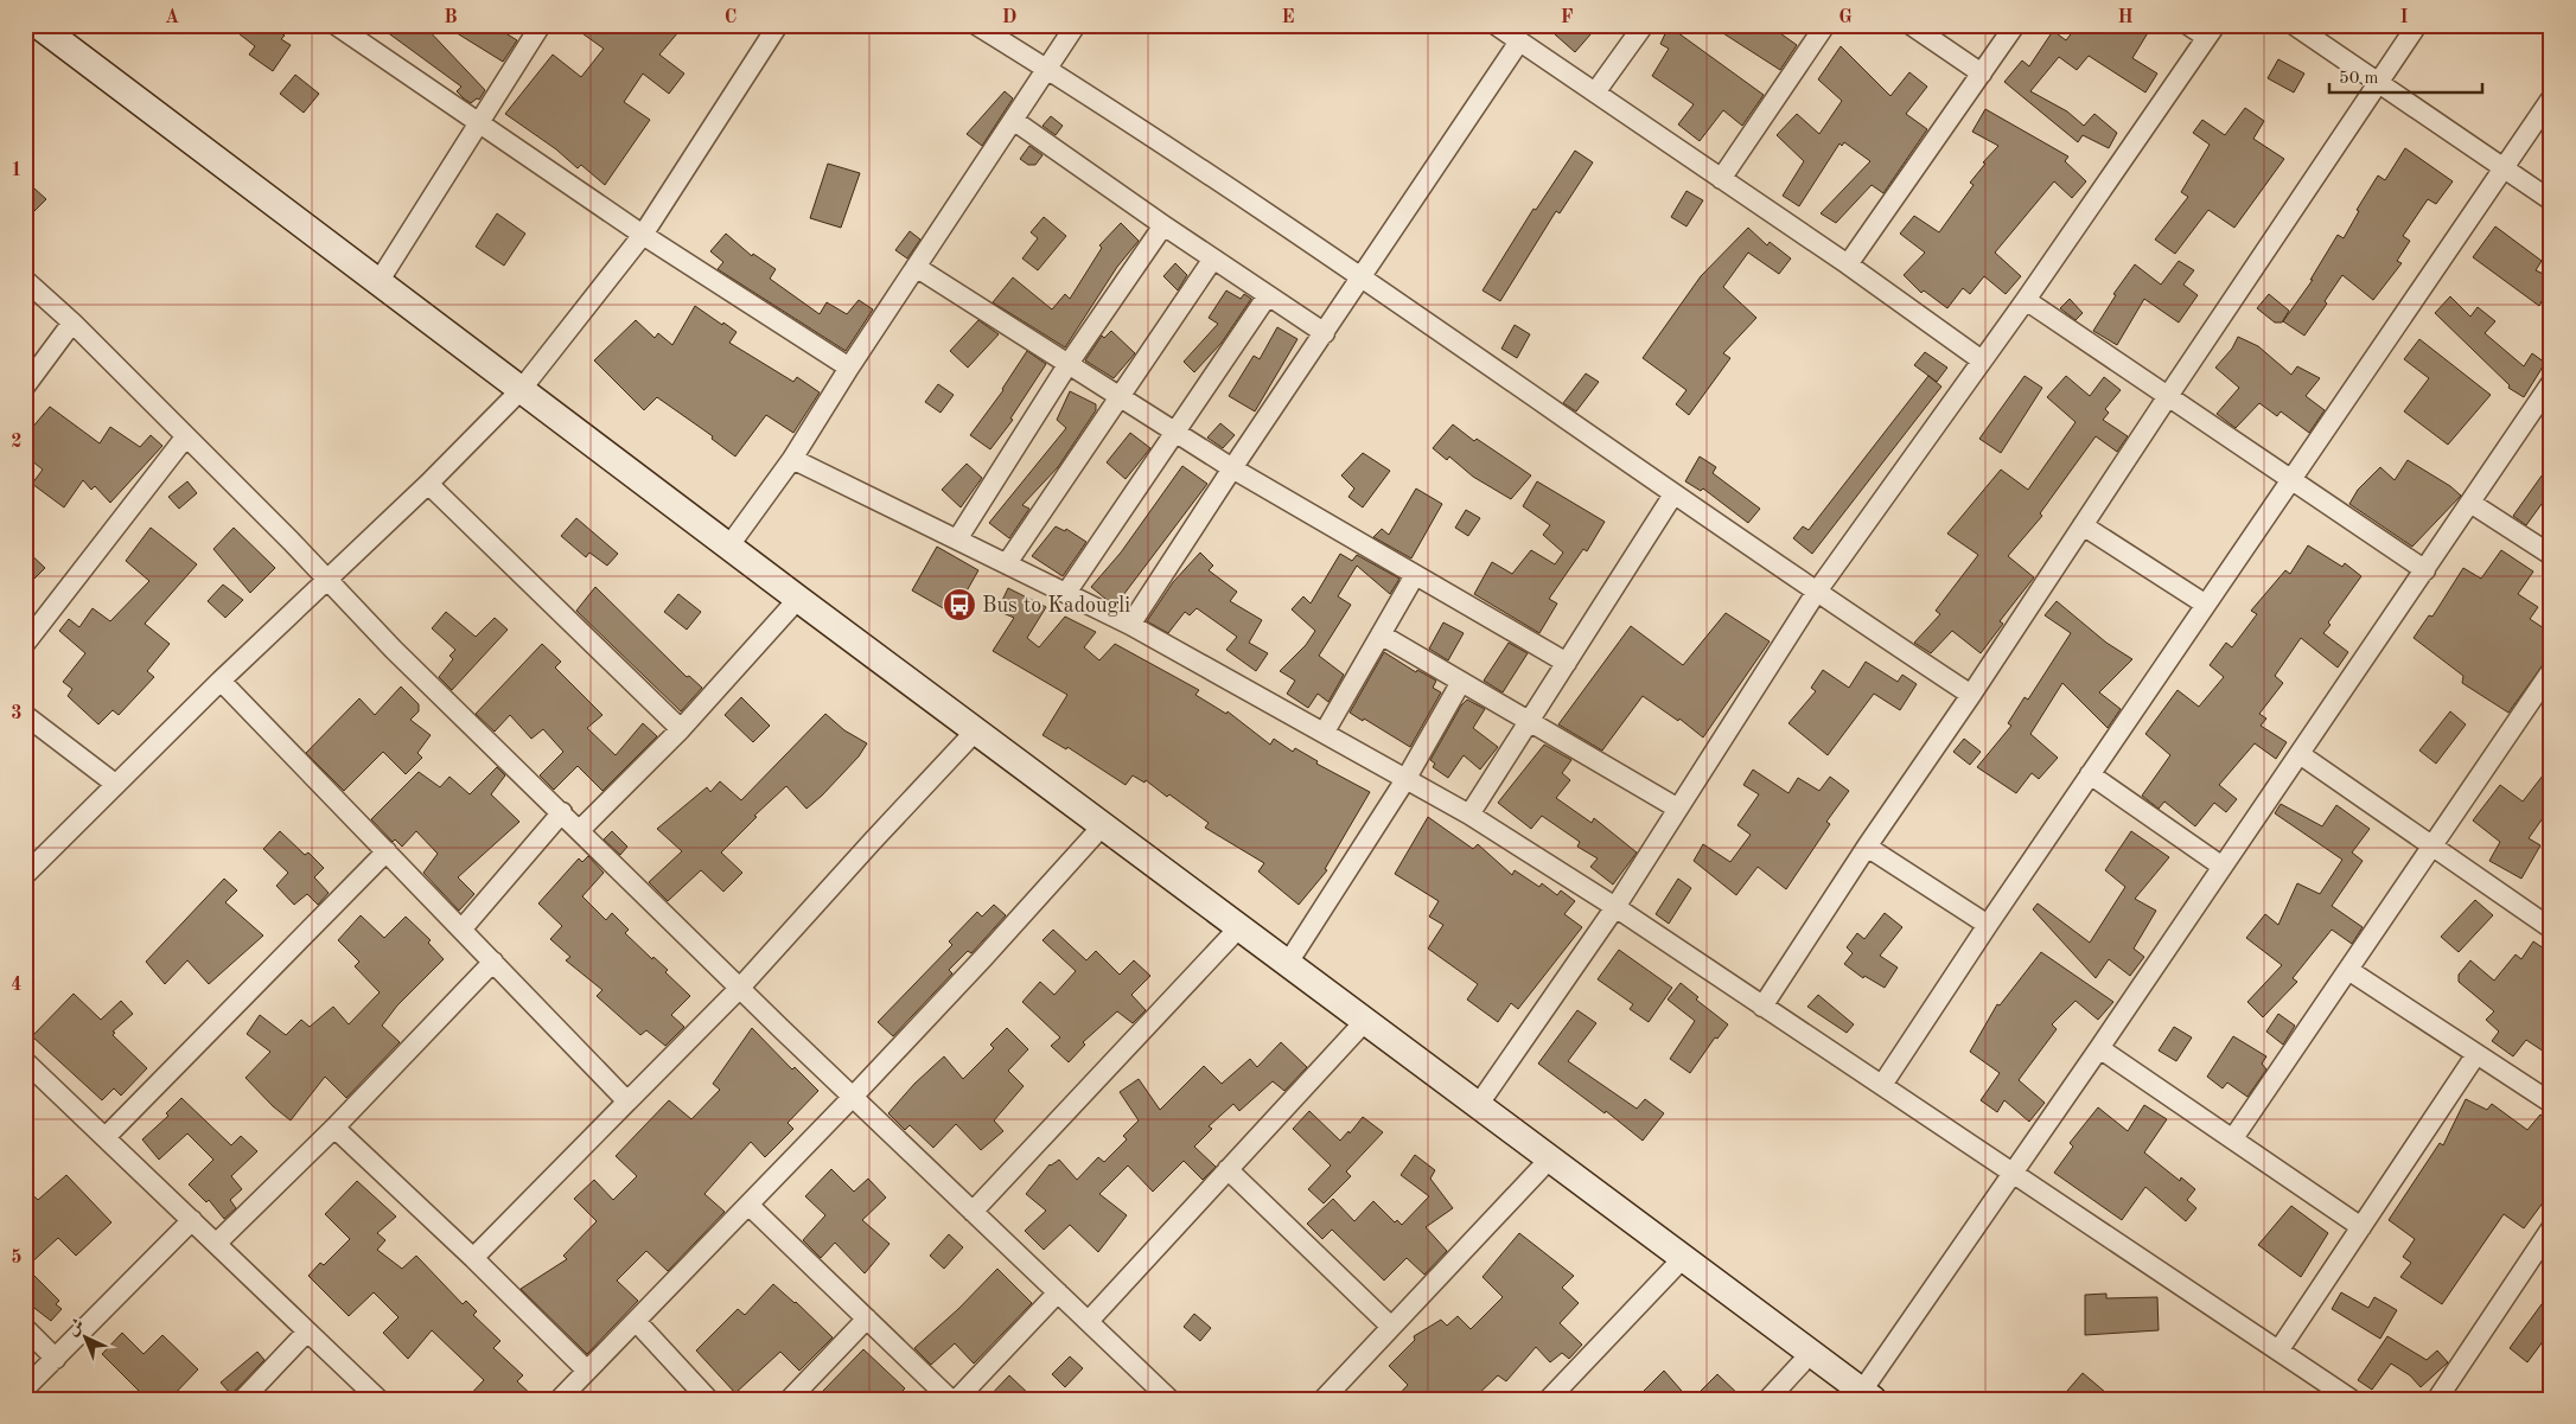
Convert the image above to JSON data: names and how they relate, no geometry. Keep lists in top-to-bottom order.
{
  "places": {
    "bus stop": ["Bus to Kadougli"]
  },
  "scale_bar": "50 m",
  "north": "top left",
  "grid": {
    "columns": [
      "A",
      "B",
      "C",
      "D",
      "E",
      "F",
      "G",
      "H",
      "I"
    ],
    "rows": [
      "1",
      "2",
      "3",
      "4",
      "5"
    ]
  }
}
